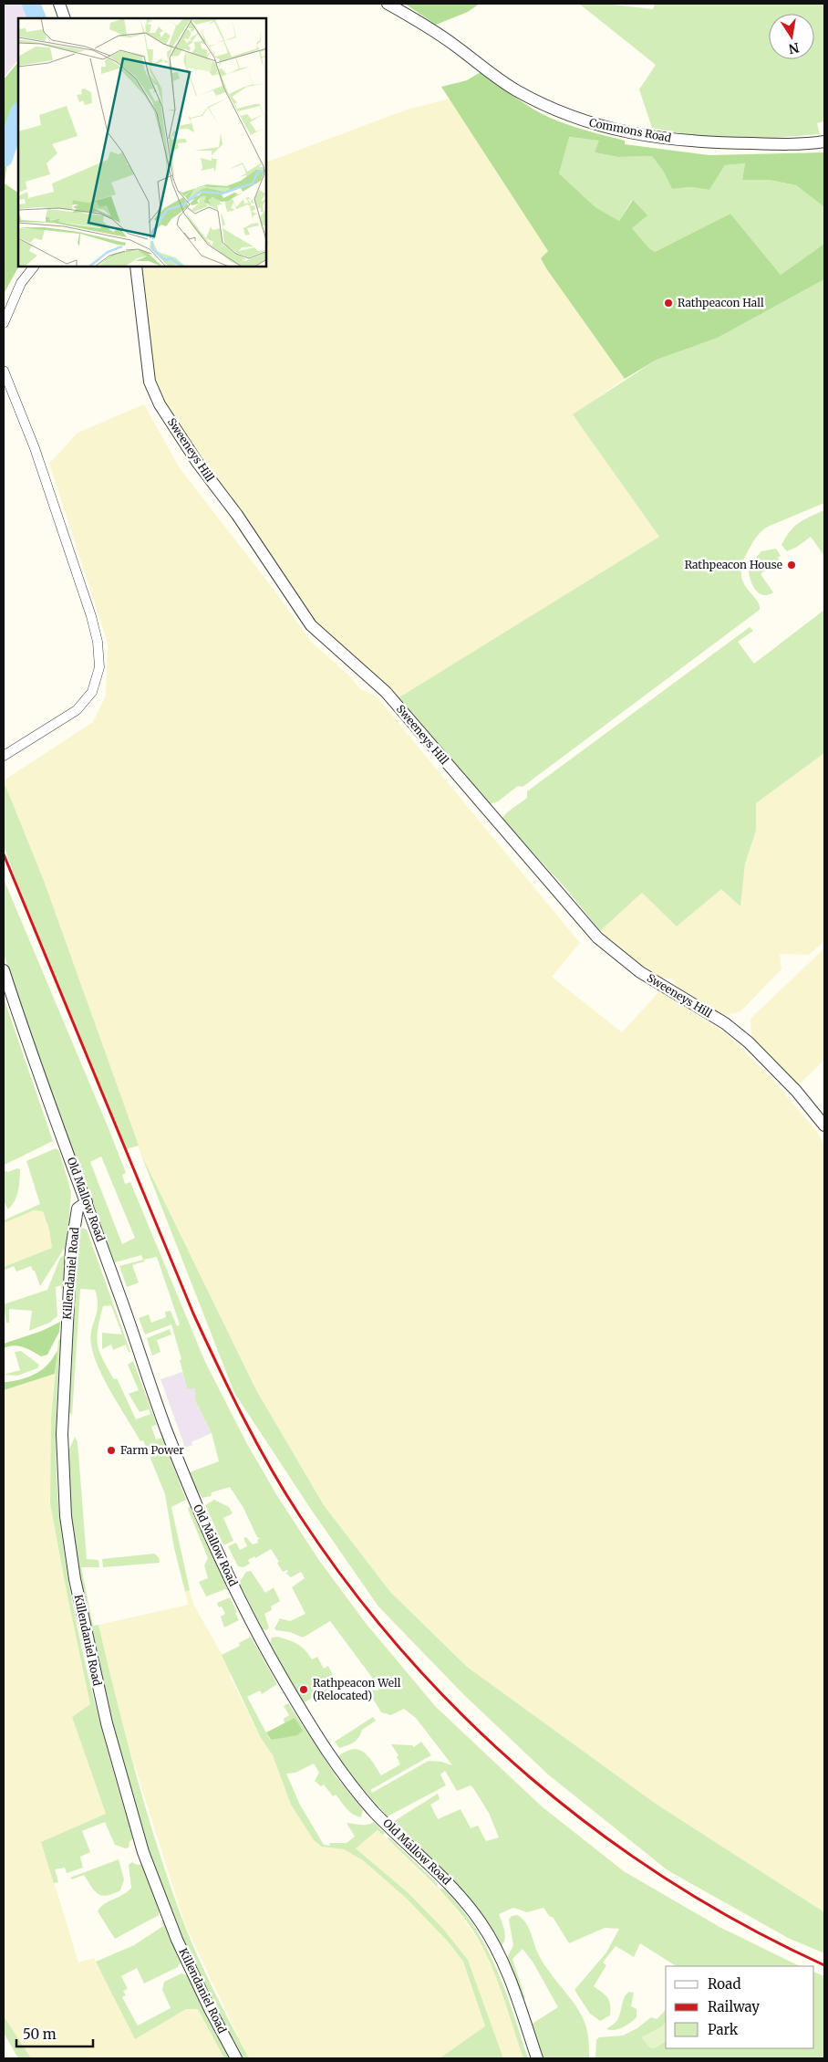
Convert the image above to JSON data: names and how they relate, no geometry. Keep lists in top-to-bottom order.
{
  "streets": {
    "street": [
      "Commons Road",
      "Sweeneys Hill",
      "Old Mallow Road",
      "Killendaniel Road"
    ]
  },
  "crossings": [
    ["Old Mallow Road", "Killendaniel Road"]
  ],
  "places": [
    "Rathpeacon Hall",
    "Rathpeacon House",
    "Farm Power",
    "Rathpeacon Well (Relocated)"
  ],
  "legend": ["Road", "Railway", "Park"],
  "scale_bar": "50 m",
  "north": "bottom"
}
